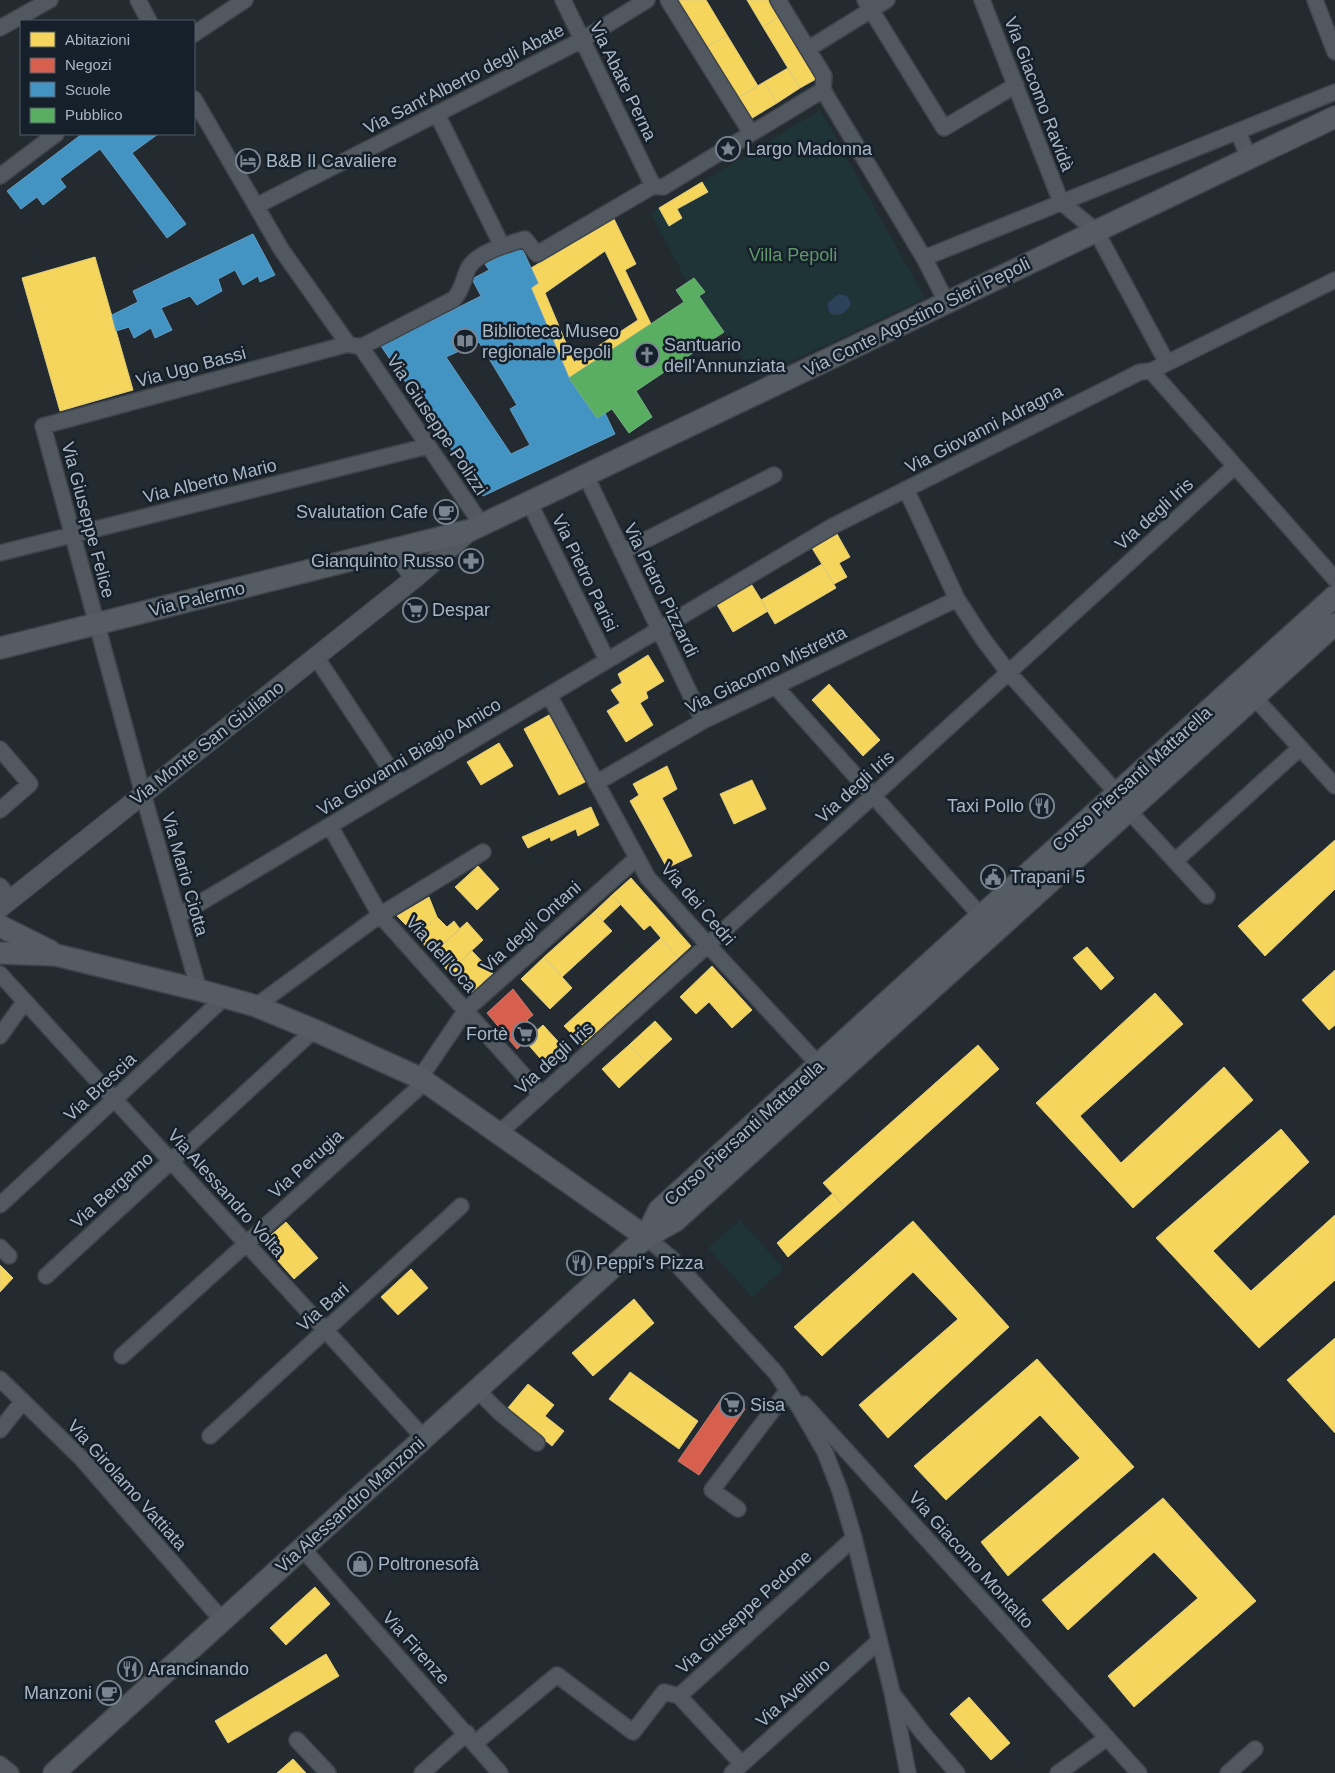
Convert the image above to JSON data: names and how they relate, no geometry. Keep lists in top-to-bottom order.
{
  "streets": {
    "main road": [
      "Via Conte Agostino Sieri Pepoli",
      "Via Palermo",
      "Corso Piersanti Mattarella",
      "Via Alessandro Manzoni"
    ],
    "street": [
      "Via Sant'Alberto degli Abate",
      "Via Abate Perna",
      "Via Giacomo Ravidà",
      "Via Ugo Bassi",
      "Via Giuseppe Polizzi",
      "Via Giovanni Adragna",
      "Via Alberto Mario",
      "Via degli Iris",
      "Via Giuseppe Felice",
      "Via Pietro Parisi",
      "Via Pietro Pizzardi",
      "Via Giacomo Mistretta",
      "Via Monte San Giuliano",
      "Via Giovanni Biagio Amico",
      "Via Mario Ciotta",
      "Via dei Cedri",
      "Via degli Ontani",
      "Via dell'Oca",
      "Via Brescia",
      "Via Perugia",
      "Via Bergamo",
      "Via Alessandro Volta",
      "Via Bari",
      "Via Girolamo Vattiata",
      "Via Giacomo Montalto",
      "Via Giuseppe Pedone",
      "Via Firenze",
      "Via Avellino"
    ]
  },
  "crossings": [
    ["Via Sant'Alberto degli Abate", "Via Abate Perna"],
    ["Via Sant'Alberto degli Abate", "Via Giuseppe Polizzi"],
    ["Via Abate Perna", "Via Ugo Bassi"],
    ["Via Conte Agostino Sieri Pepoli", "Via Giuseppe Polizzi"],
    ["Via Conte Agostino Sieri Pepoli", "Via Pietro Parisi"],
    ["Via Conte Agostino Sieri Pepoli", "Via Pietro Pizzardi"],
    ["Via Conte Agostino Sieri Pepoli", "Via Palermo"],
    ["Via Conte Agostino Sieri Pepoli", "Via Monte San Giuliano"],
    ["Via Ugo Bassi", "Via Giuseppe Polizzi"],
    ["Via Ugo Bassi", "Via Giuseppe Felice"],
    ["Via Giuseppe Polizzi", "Via Alberto Mario"],
    ["Via Giovanni Adragna", "Via Pietro Pizzardi"],
    ["Via Giovanni Adragna", "Via Giovanni Biagio Amico"],
    ["Via Alberto Mario", "Via Giuseppe Felice"],
    ["Via degli Iris", "Via dei Cedri"],
    ["Via degli Iris", "Via dell'Oca"],
    ["Via Giuseppe Felice", "Via Palermo"],
    ["Via Giuseppe Felice", "Via Mario Ciotta"],
    ["Via Pietro Parisi", "Via Giovanni Biagio Amico"],
    ["Via Pietro Pizzardi", "Via Giacomo Mistretta"],
    ["Via Pietro Pizzardi", "Via Giovanni Biagio Amico"],
    ["Via Palermo", "Via Mario Ciotta"],
    ["Via Giacomo Mistretta", "Via dei Cedri"],
    ["Via Monte San Giuliano", "Via Mario Ciotta"],
    ["Via Giovanni Biagio Amico", "Via Mario Ciotta"],
    ["Via Giovanni Biagio Amico", "Via dei Cedri"],
    ["Via Giovanni Biagio Amico", "Via dell'Oca"],
    ["Corso Piersanti Mattarella", "Via dei Cedri"],
    ["Corso Piersanti Mattarella", "Via Alessandro Manzoni"],
    ["Via dei Cedri", "Via degli Ontani"],
    ["Via degli Ontani", "Via dell'Oca"],
    ["Via degli Ontani", "Via Perugia"],
    ["Via Brescia", "Via Alessandro Volta"],
    ["Via Perugia", "Via Alessandro Volta"],
    ["Via Bergamo", "Via Alessandro Volta"],
    ["Via Alessandro Volta", "Via Bari"],
    ["Via Alessandro Volta", "Via Alessandro Manzoni"],
    ["Via Girolamo Vattiata", "Via Alessandro Manzoni"],
    ["Via Alessandro Manzoni", "Via Firenze"],
    ["Via Giuseppe Pedone", "Via Firenze"]
  ],
  "parks": ["Villa Pepoli"],
  "places": {
    "place": ["Largo Madonna"],
    "hotel": ["B&B Il Cavaliere"],
    "library": ["Biblioteca Museo regionale Pepoli"],
    "church": ["Santuario dell'Annunziata"],
    "cafe": ["Svalutation Cafe", "Manzoni"],
    "pharmacy": ["Gianquinto Russo"],
    "supermarket": ["Despar", "Fortè", "Sisa"],
    "restaurant": ["Taxi Pollo", "Peppi's Pizza", "Arancinando"],
    "public building": ["Trapani 5"],
    "shop": ["Poltronesofà"]
  },
  "legend": [
    "Abitazioni",
    "Negozi",
    "Scuole",
    "Pubblico"
  ]
}
